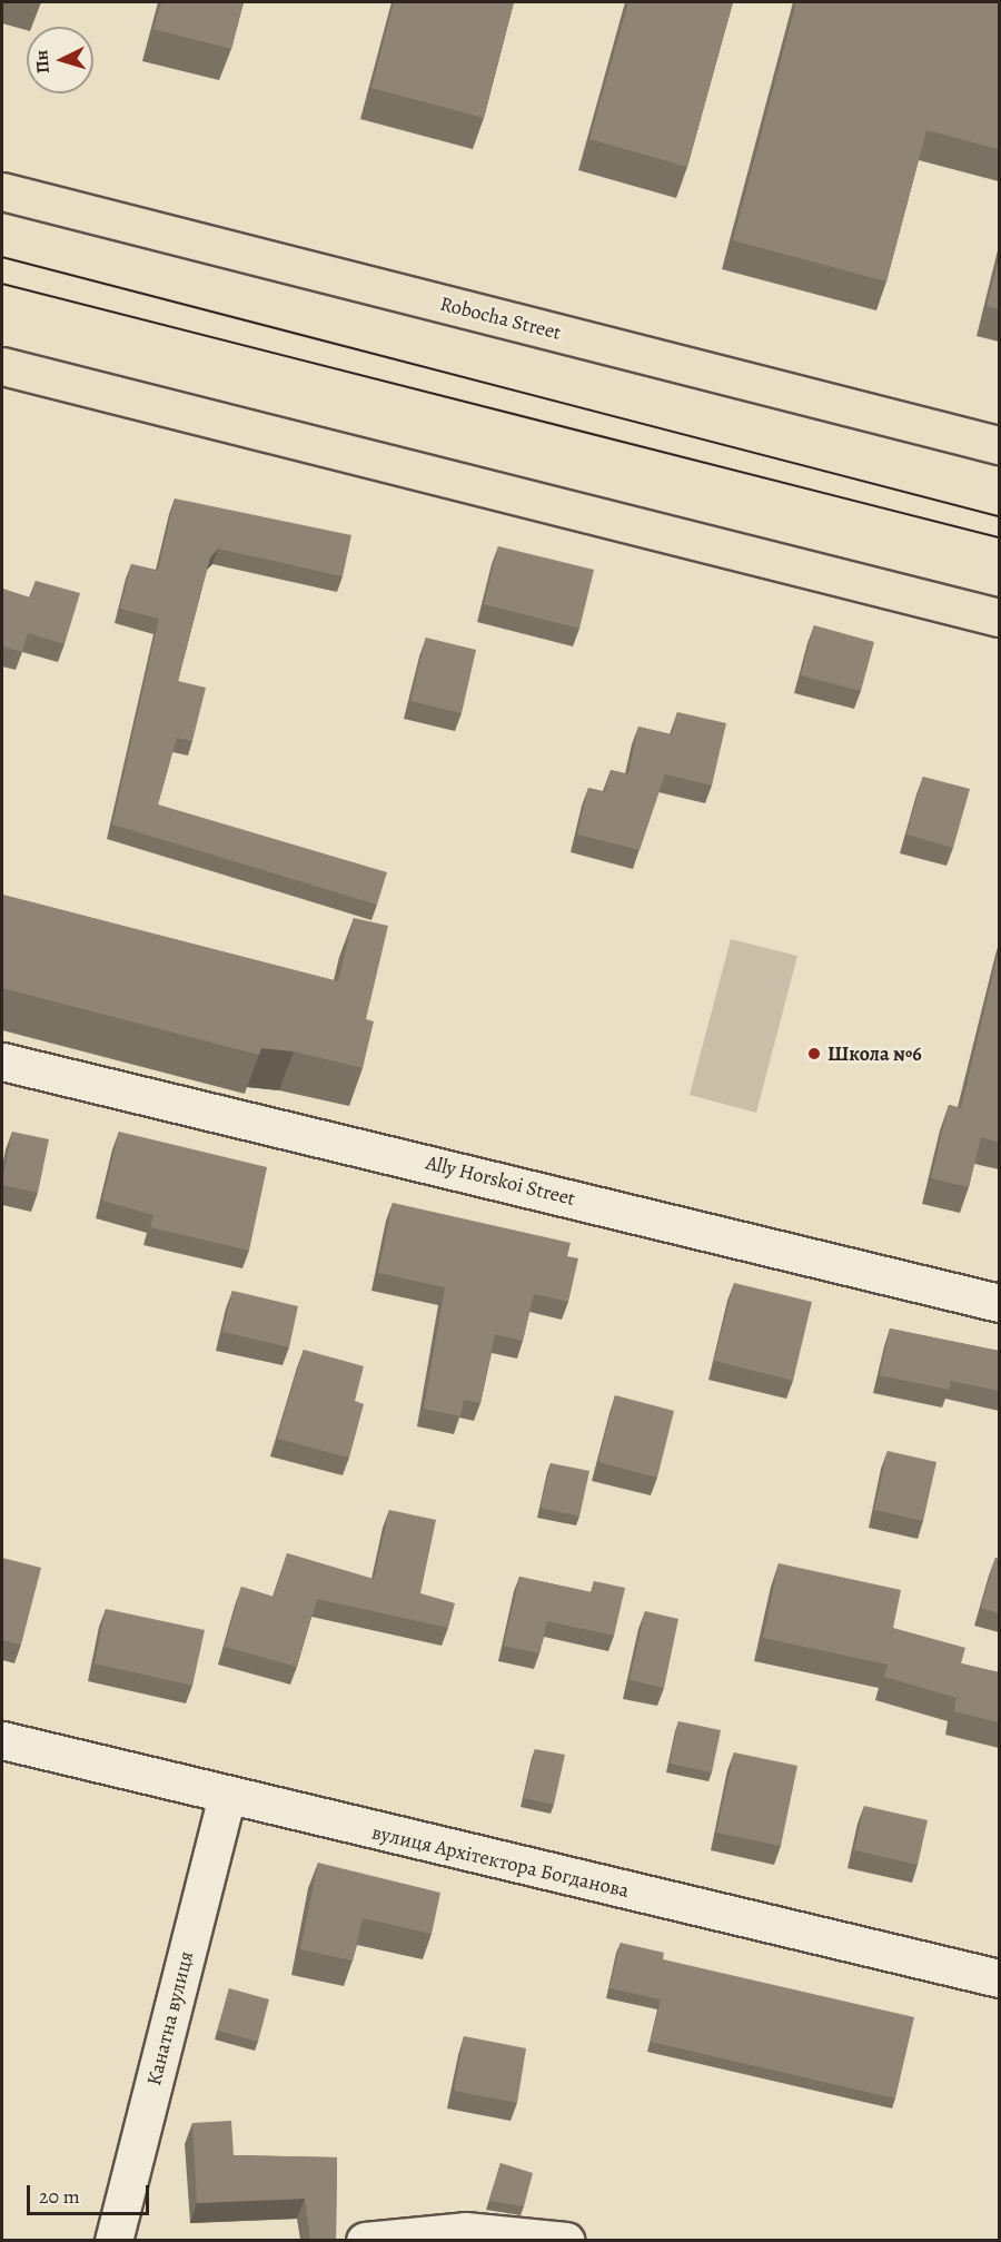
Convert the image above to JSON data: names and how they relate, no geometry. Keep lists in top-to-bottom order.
{
  "streets": {
    "main road": ["Robocha Street"],
    "street": ["Ally Horskoi Street", "вулиця Архітектора Богданова", "Канатна вулиця"]
  },
  "crossings": [
    ["вулиця Архітектора Богданова", "Канатна вулиця"]
  ],
  "places": ["Школа №6"],
  "scale_bar": "20 m",
  "north": "left"
}
